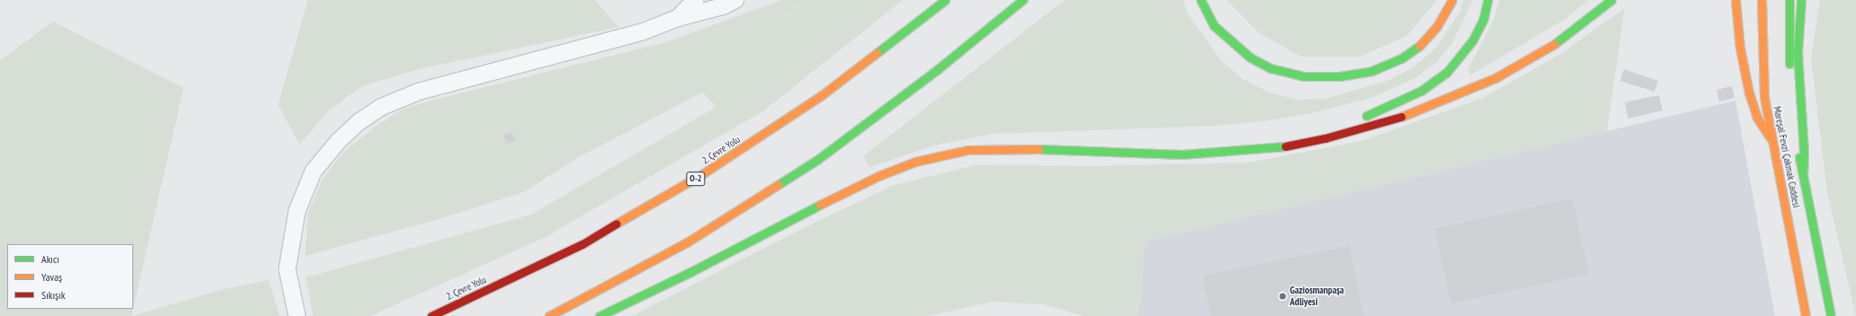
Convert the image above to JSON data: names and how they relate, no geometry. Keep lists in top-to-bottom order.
{
  "streets": {
    "main road": ["2. Çevre Yolu", "Mareşal Fevzi Çakmak Caddesi", "O-2"]
  },
  "places": ["Gaziosmanpaşa Adliyesi"],
  "legend": ["Akıcı", "Yavaş", "Sıkışık"]
}
